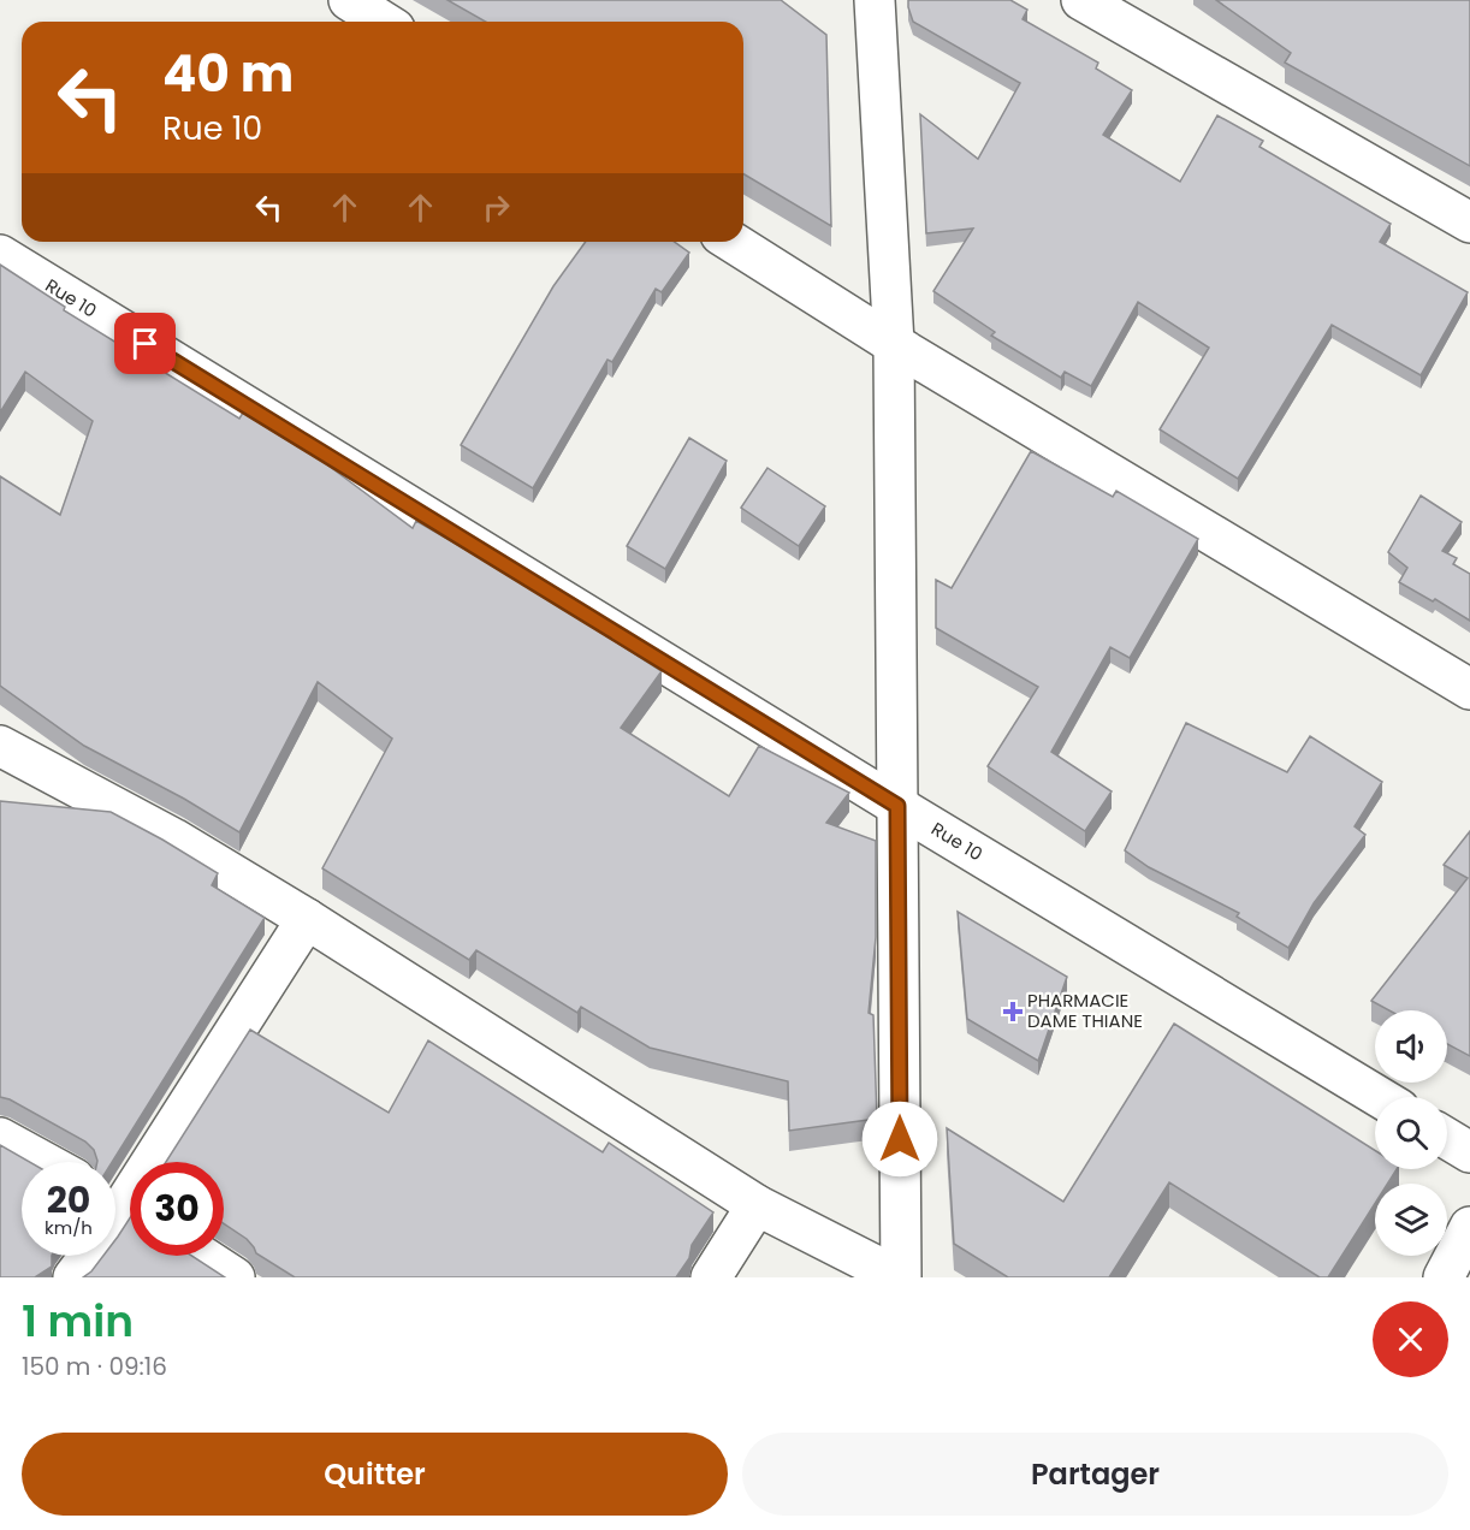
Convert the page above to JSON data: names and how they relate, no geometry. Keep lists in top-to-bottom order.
{
  "streets": {
    "street": ["Rue 10"]
  },
  "places": {
    "health": ["PHARMACIE DAME THIANE"]
  },
  "page": {
    "turn": ["40 m", "Rue 10"],
    "speed": "20 km/h",
    "limit": "30",
    "heading": ["1 min", "150 m · 09:16"],
    "buttons": ["Quitter", "Partager"]
  }
}
